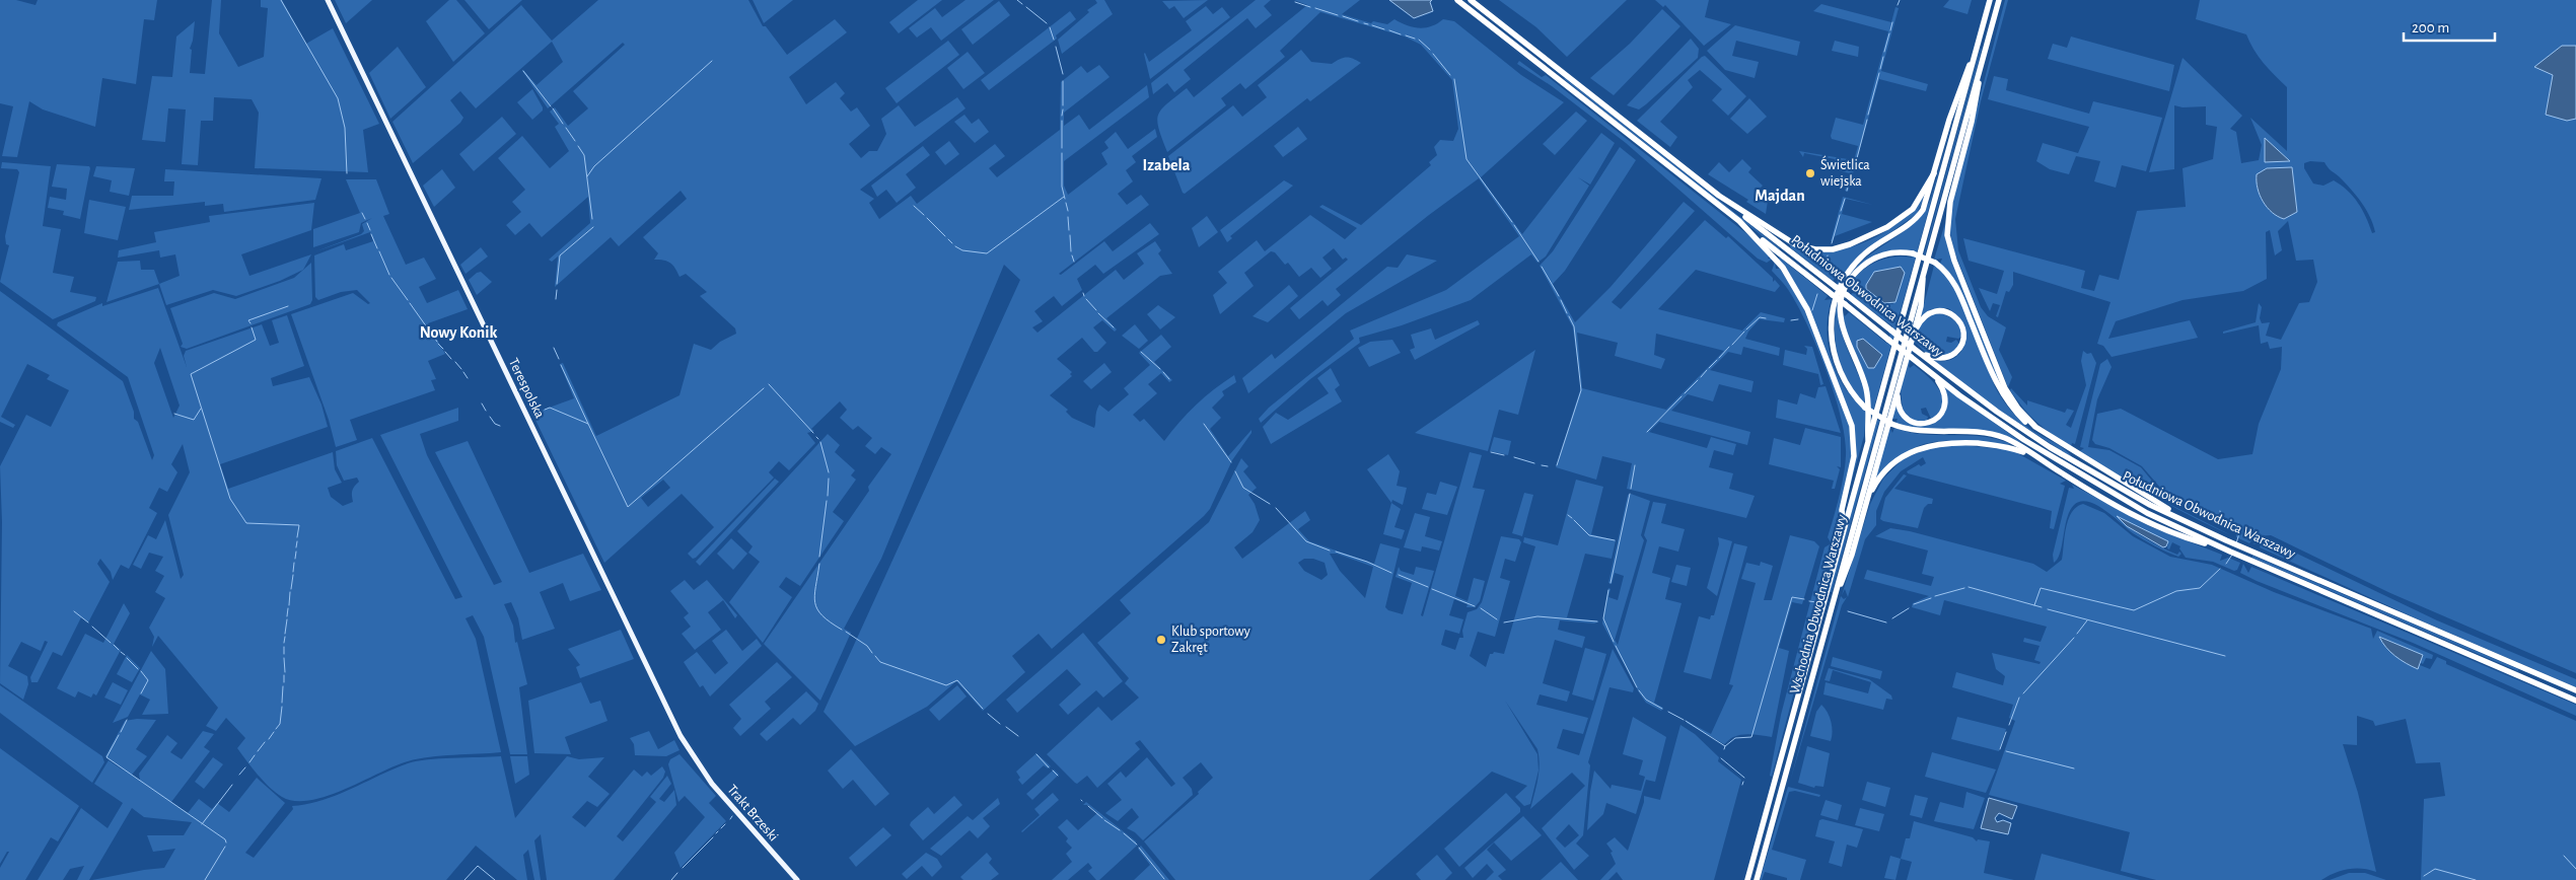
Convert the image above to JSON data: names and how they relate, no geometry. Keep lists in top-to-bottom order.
{
  "streets": {
    "highway": ["Południowa Obwodnica Warszawy", "Wschodnia Obwodnica Warszawy"],
    "main road": ["Terespolska", "Trakt Brzeski"]
  },
  "crossings": [
    ["Terespolska", "Trakt Brzeski"]
  ],
  "districts": ["Izabela", "Majdan", "Nowy Konik"],
  "places": ["Świetlica wiejska", "Klub sportowy Zakręt"],
  "scale_bar": "200 m"
}
